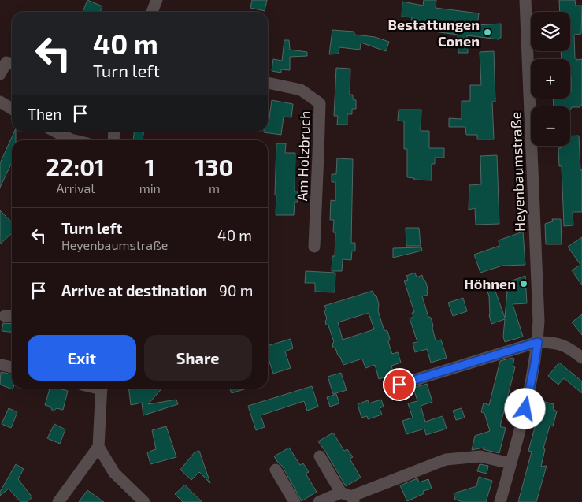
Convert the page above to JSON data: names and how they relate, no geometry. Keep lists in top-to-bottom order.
{
  "streets": {
    "street": ["Am Holzbruch", "Heyenbaumstraße"]
  },
  "places": ["Bestattungen Conen", "Höhnen"],
  "page": {
    "map_buttons": ["+", "−"],
    "turn": ["40 m", "Turn left"],
    "then": "Then",
    "eta": [
      "22:01",
      "Arrival",
      "1",
      "min",
      "130",
      "m"
    ],
    "list": [
      {
        "name": "Turn left",
        "note": "Heyenbaumstraße",
        "value": "40 m"
      },
      {
        "name": "Arrive at destination",
        "value": "90 m"
      }
    ],
    "buttons": ["Exit", "Share"]
  }
}
